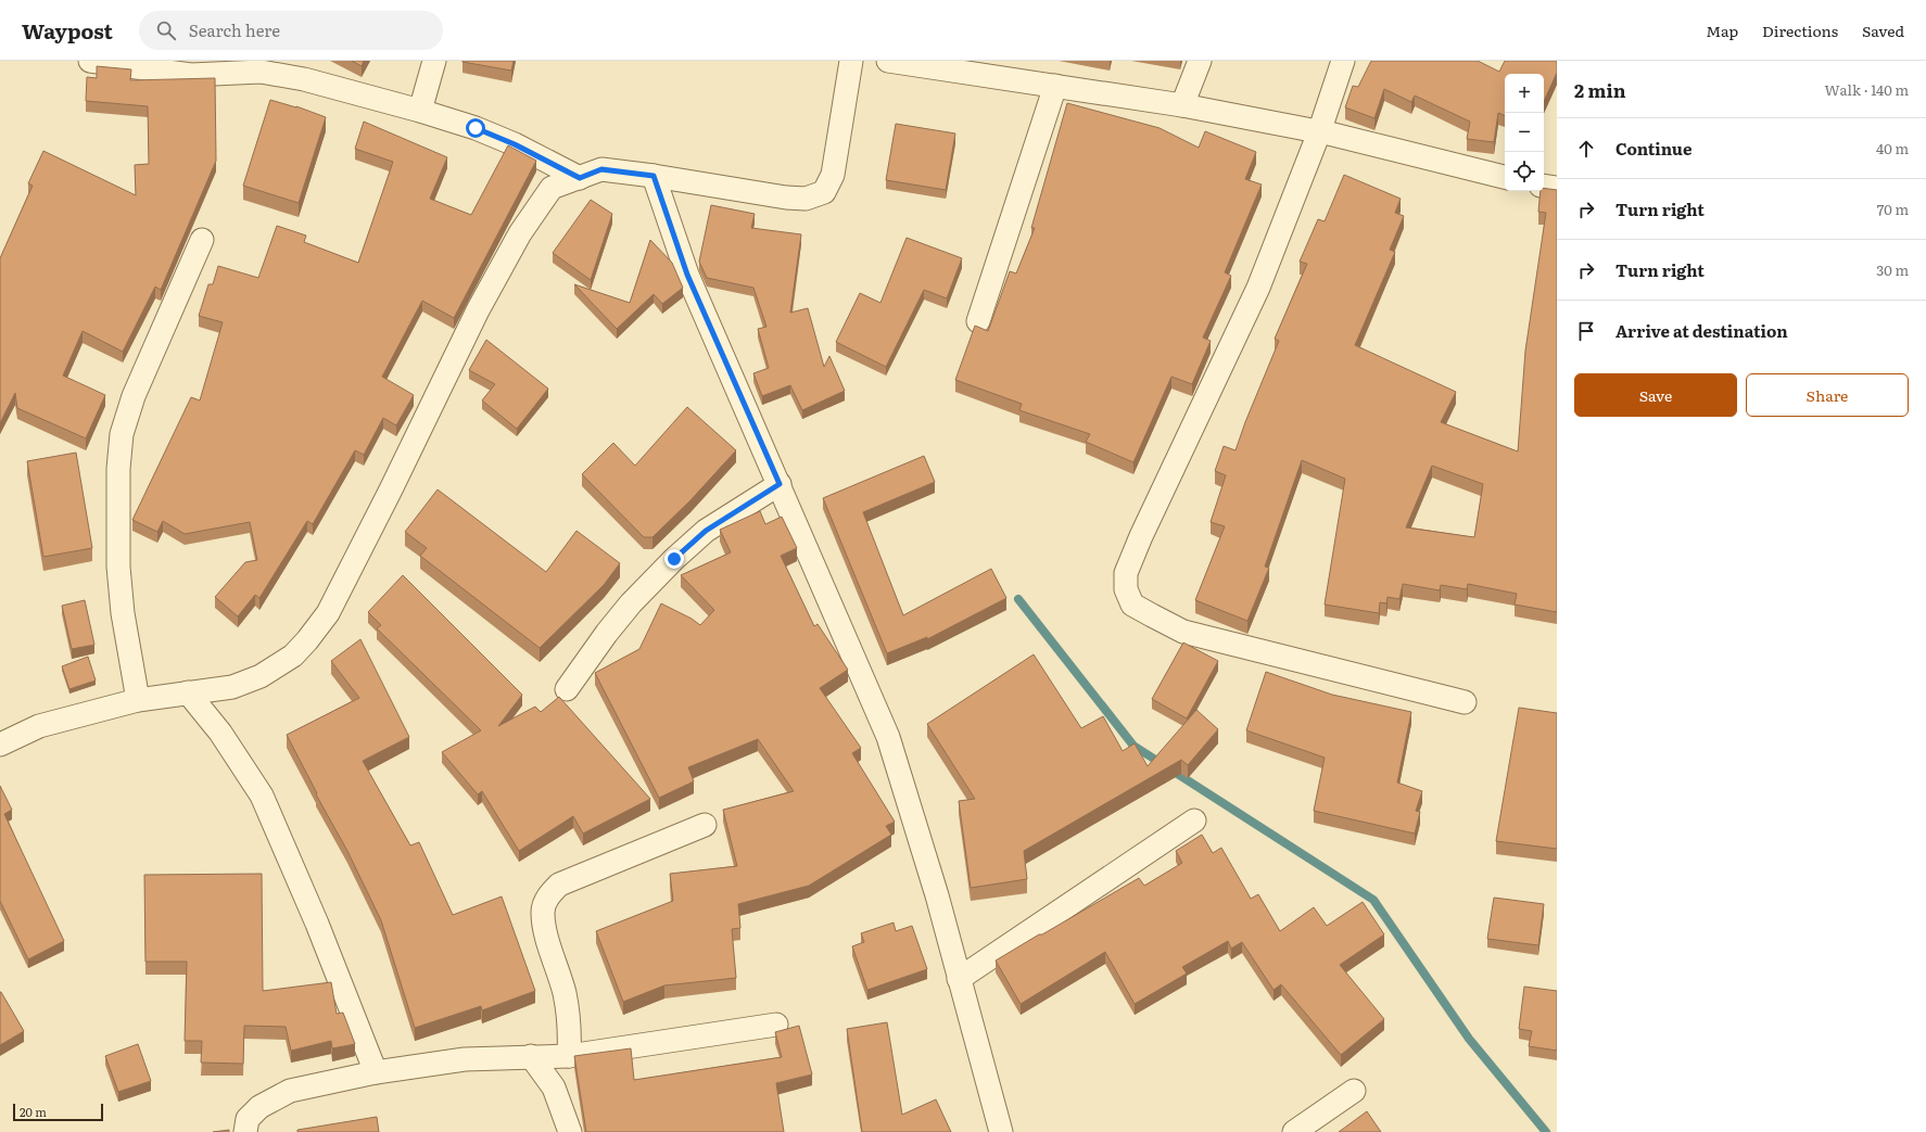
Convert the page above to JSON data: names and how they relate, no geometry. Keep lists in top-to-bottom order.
{
  "scale_bar": "20 m",
  "page": {
    "header": "Waypost",
    "search": "Search here",
    "nav": ["Map", "Directions", "Saved"],
    "heading": ["2 min", "Walk · 140 m"],
    "map_buttons": ["+", "−"],
    "list": [
      ["Continue", "40 m"],
      ["Turn right", "70 m"],
      ["Turn right", "30 m"],
      "Arrive at destination"
    ],
    "buttons": ["Save", "Share"],
    "scale": "20 m"
  }
}
